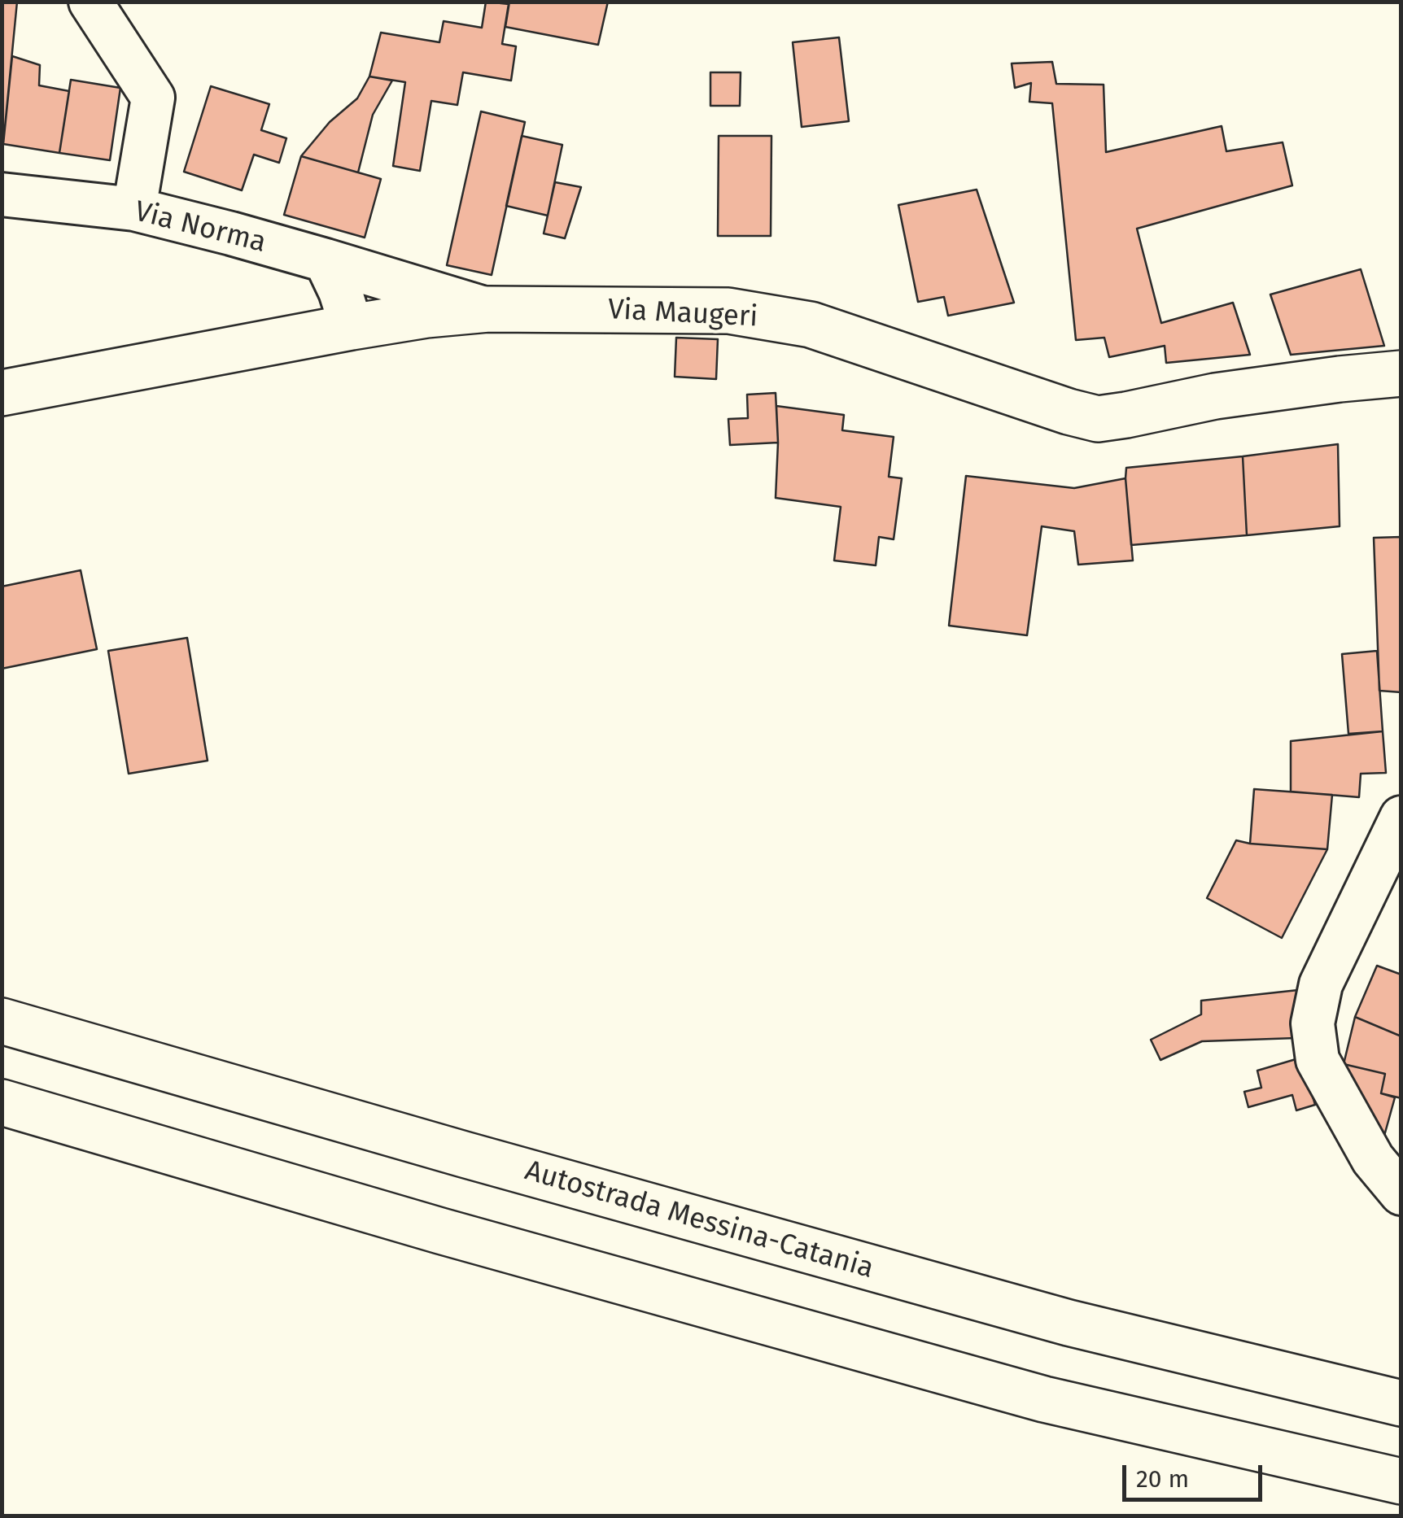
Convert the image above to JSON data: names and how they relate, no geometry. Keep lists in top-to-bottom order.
{
  "streets": {
    "main road": ["Via Maugeri", "Autostrada Messina-Catania"],
    "street": ["Via Norma"]
  },
  "crossings": [
    ["Via Norma", "Via Maugeri"]
  ],
  "scale_bar": "20 m"
}
